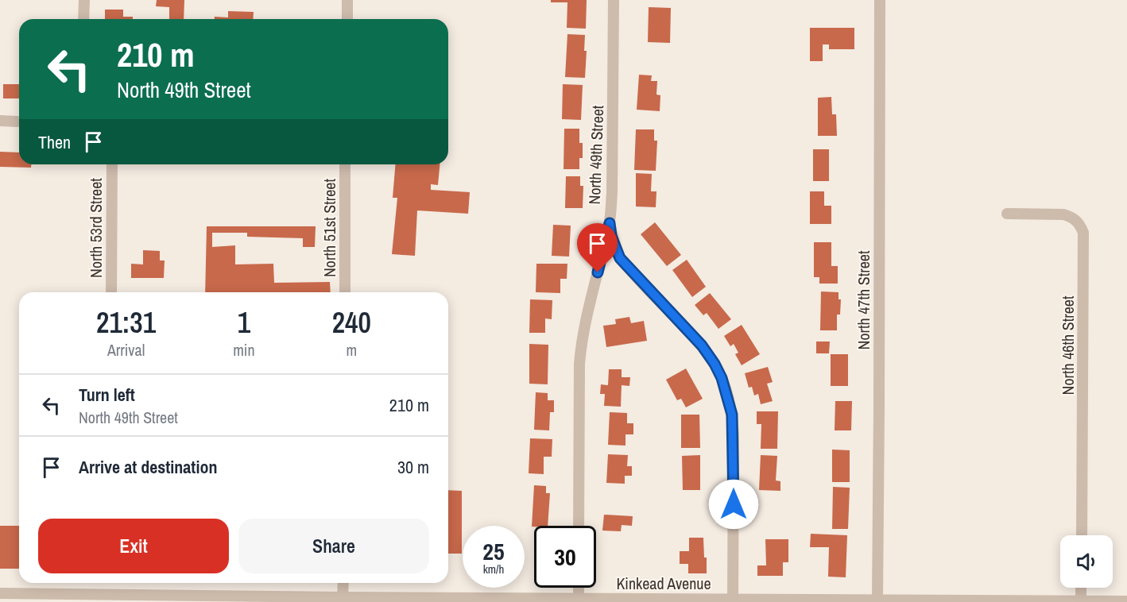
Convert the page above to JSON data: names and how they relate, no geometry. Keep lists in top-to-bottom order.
{
  "streets": {
    "street": [
      "North 49th Street",
      "North 53rd Street",
      "North 51st Street",
      "North 47th Street",
      "North 46th Street",
      "Kinkead Avenue"
    ]
  },
  "crossings": [
    ["North 47th Street", "Kinkead Avenue"]
  ],
  "page": {
    "turn": ["210 m", "North 49th Street"],
    "then": "Then",
    "eta": [
      "21:31",
      "Arrival",
      "1",
      "min",
      "240",
      "m"
    ],
    "list": [
      {
        "name": "Turn left",
        "note": "North 49th Street",
        "value": "210 m"
      },
      {
        "name": "Arrive at destination",
        "value": "30 m"
      }
    ],
    "buttons": ["Exit", "Share"],
    "speed": "25 km/h",
    "limit": "30"
  }
}
